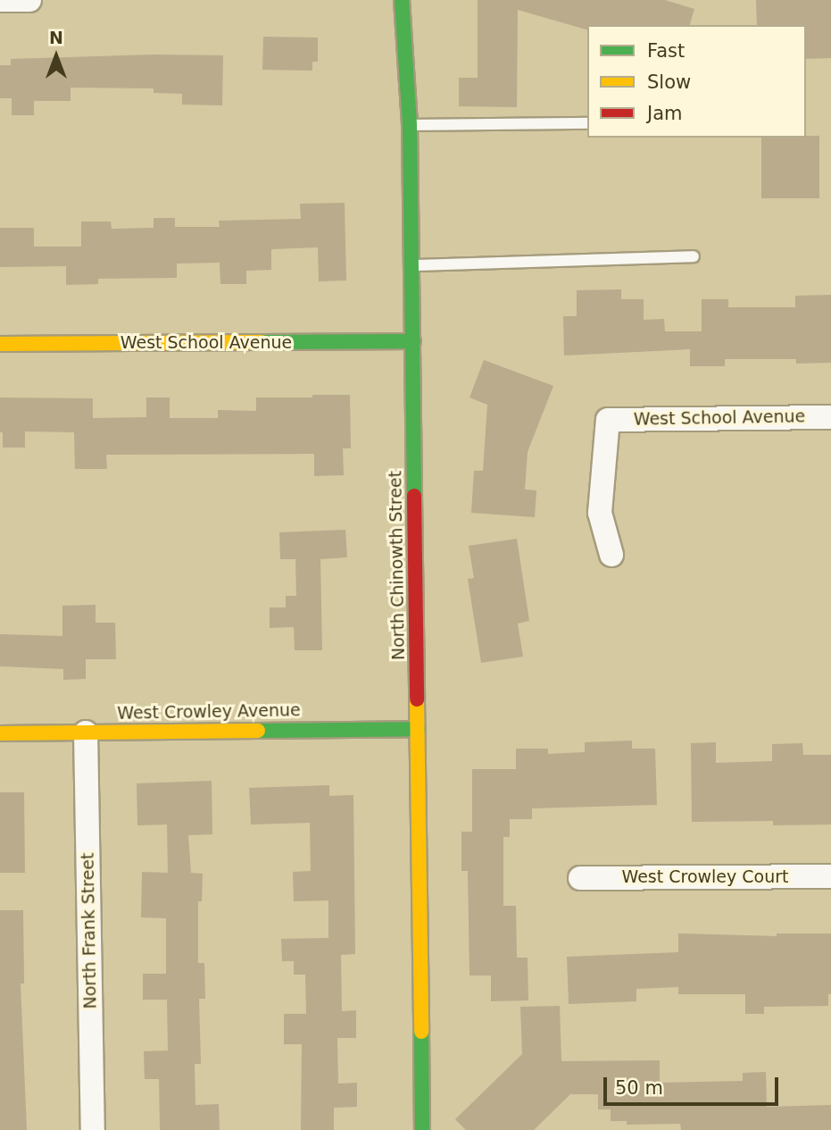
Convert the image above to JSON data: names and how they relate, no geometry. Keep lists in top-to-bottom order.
{
  "streets": {
    "street": [
      "West School Avenue",
      "North Chinowth Street",
      "West Crowley Avenue",
      "West Crowley Court",
      "North Frank Street"
    ]
  },
  "crossings": [
    ["West School Avenue", "North Chinowth Street"],
    ["North Chinowth Street", "West Crowley Avenue"],
    ["West Crowley Avenue", "North Frank Street"]
  ],
  "legend": ["Fast", "Slow", "Jam"],
  "scale_bar": "50 m",
  "north": "top"
}
